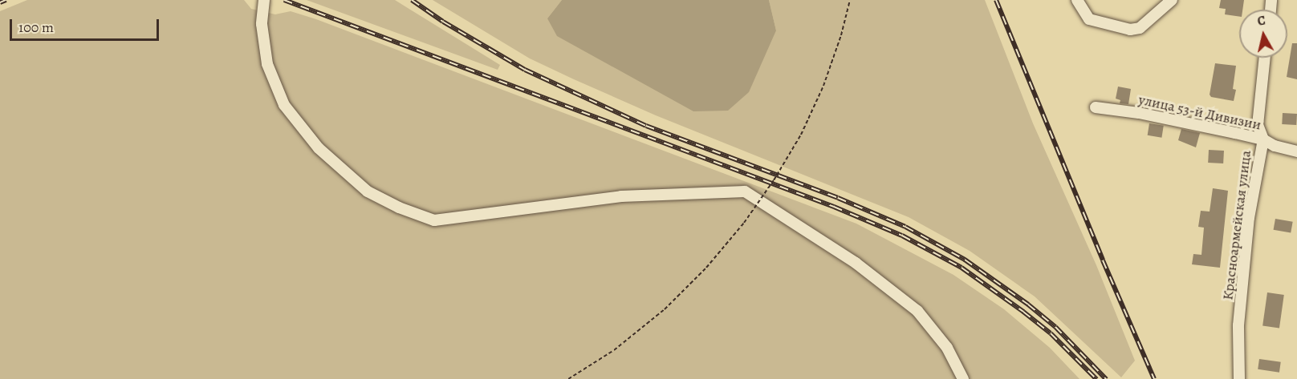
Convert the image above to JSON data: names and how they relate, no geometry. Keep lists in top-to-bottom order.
{
  "streets": {
    "street": ["улица 53-й Дивизии", "Красноармейская улица"]
  },
  "crossings": [
    ["улица 53-й Дивизии", "Красноармейская улица"]
  ],
  "scale_bar": "100 m",
  "north": "top"
}
